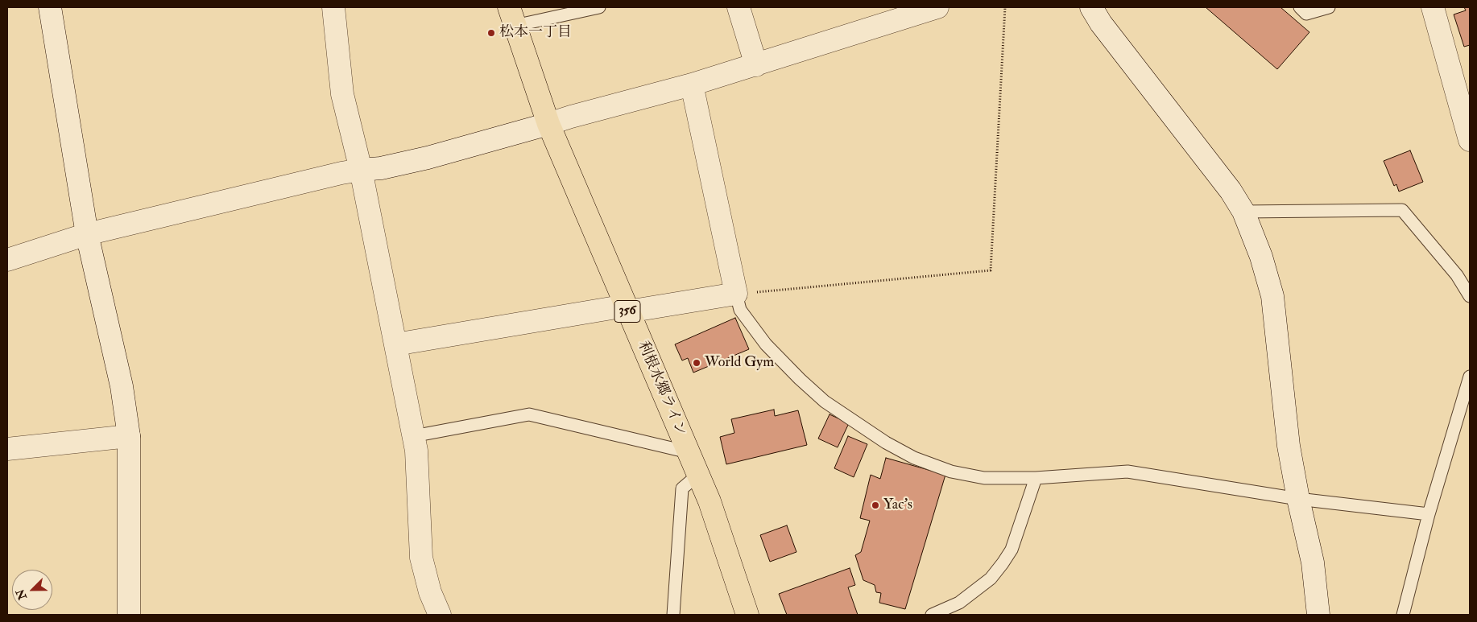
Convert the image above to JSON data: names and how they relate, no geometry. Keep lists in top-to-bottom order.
{
  "streets": {
    "highway": ["356", "利根水郷ライン"]
  },
  "places": ["松本一丁目", "World Gym", "Yac's"],
  "north": "bottom left"
}
